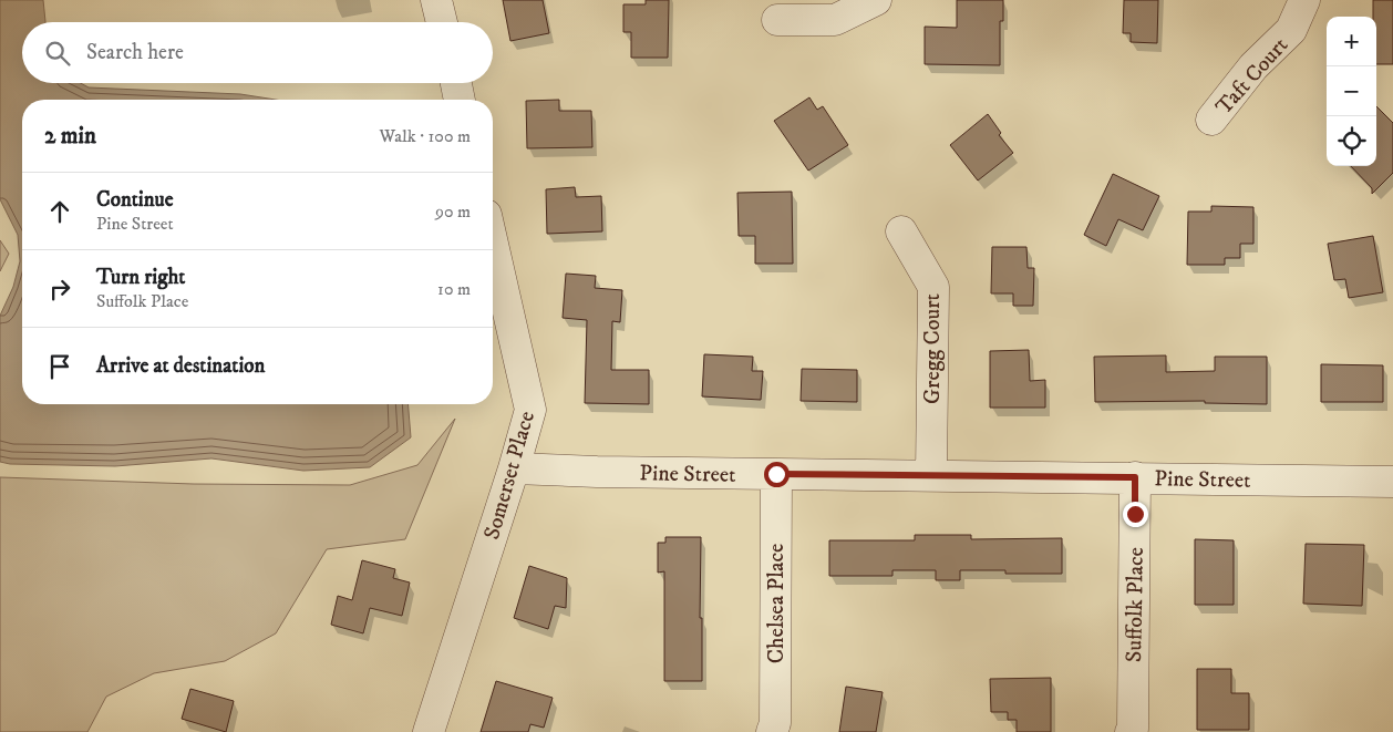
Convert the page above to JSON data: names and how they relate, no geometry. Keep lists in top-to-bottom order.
{
  "streets": {
    "street": [
      "Taft Court",
      "Gregg Court",
      "Pine Street",
      "Somerset Place",
      "Chelsea Place",
      "Suffolk Place"
    ]
  },
  "crossings": [
    ["Gregg Court", "Pine Street"],
    ["Pine Street", "Somerset Place"],
    ["Pine Street", "Chelsea Place"],
    ["Pine Street", "Suffolk Place"]
  ],
  "page": {
    "map_buttons": ["+", "−"],
    "search": "Search here",
    "heading": ["2 min", "Walk · 100 m"],
    "list": [
      ["Continue", "Pine Street", "90 m"],
      ["Turn right", "Suffolk Place", "10 m"],
      "Arrive at destination"
    ]
  }
}
